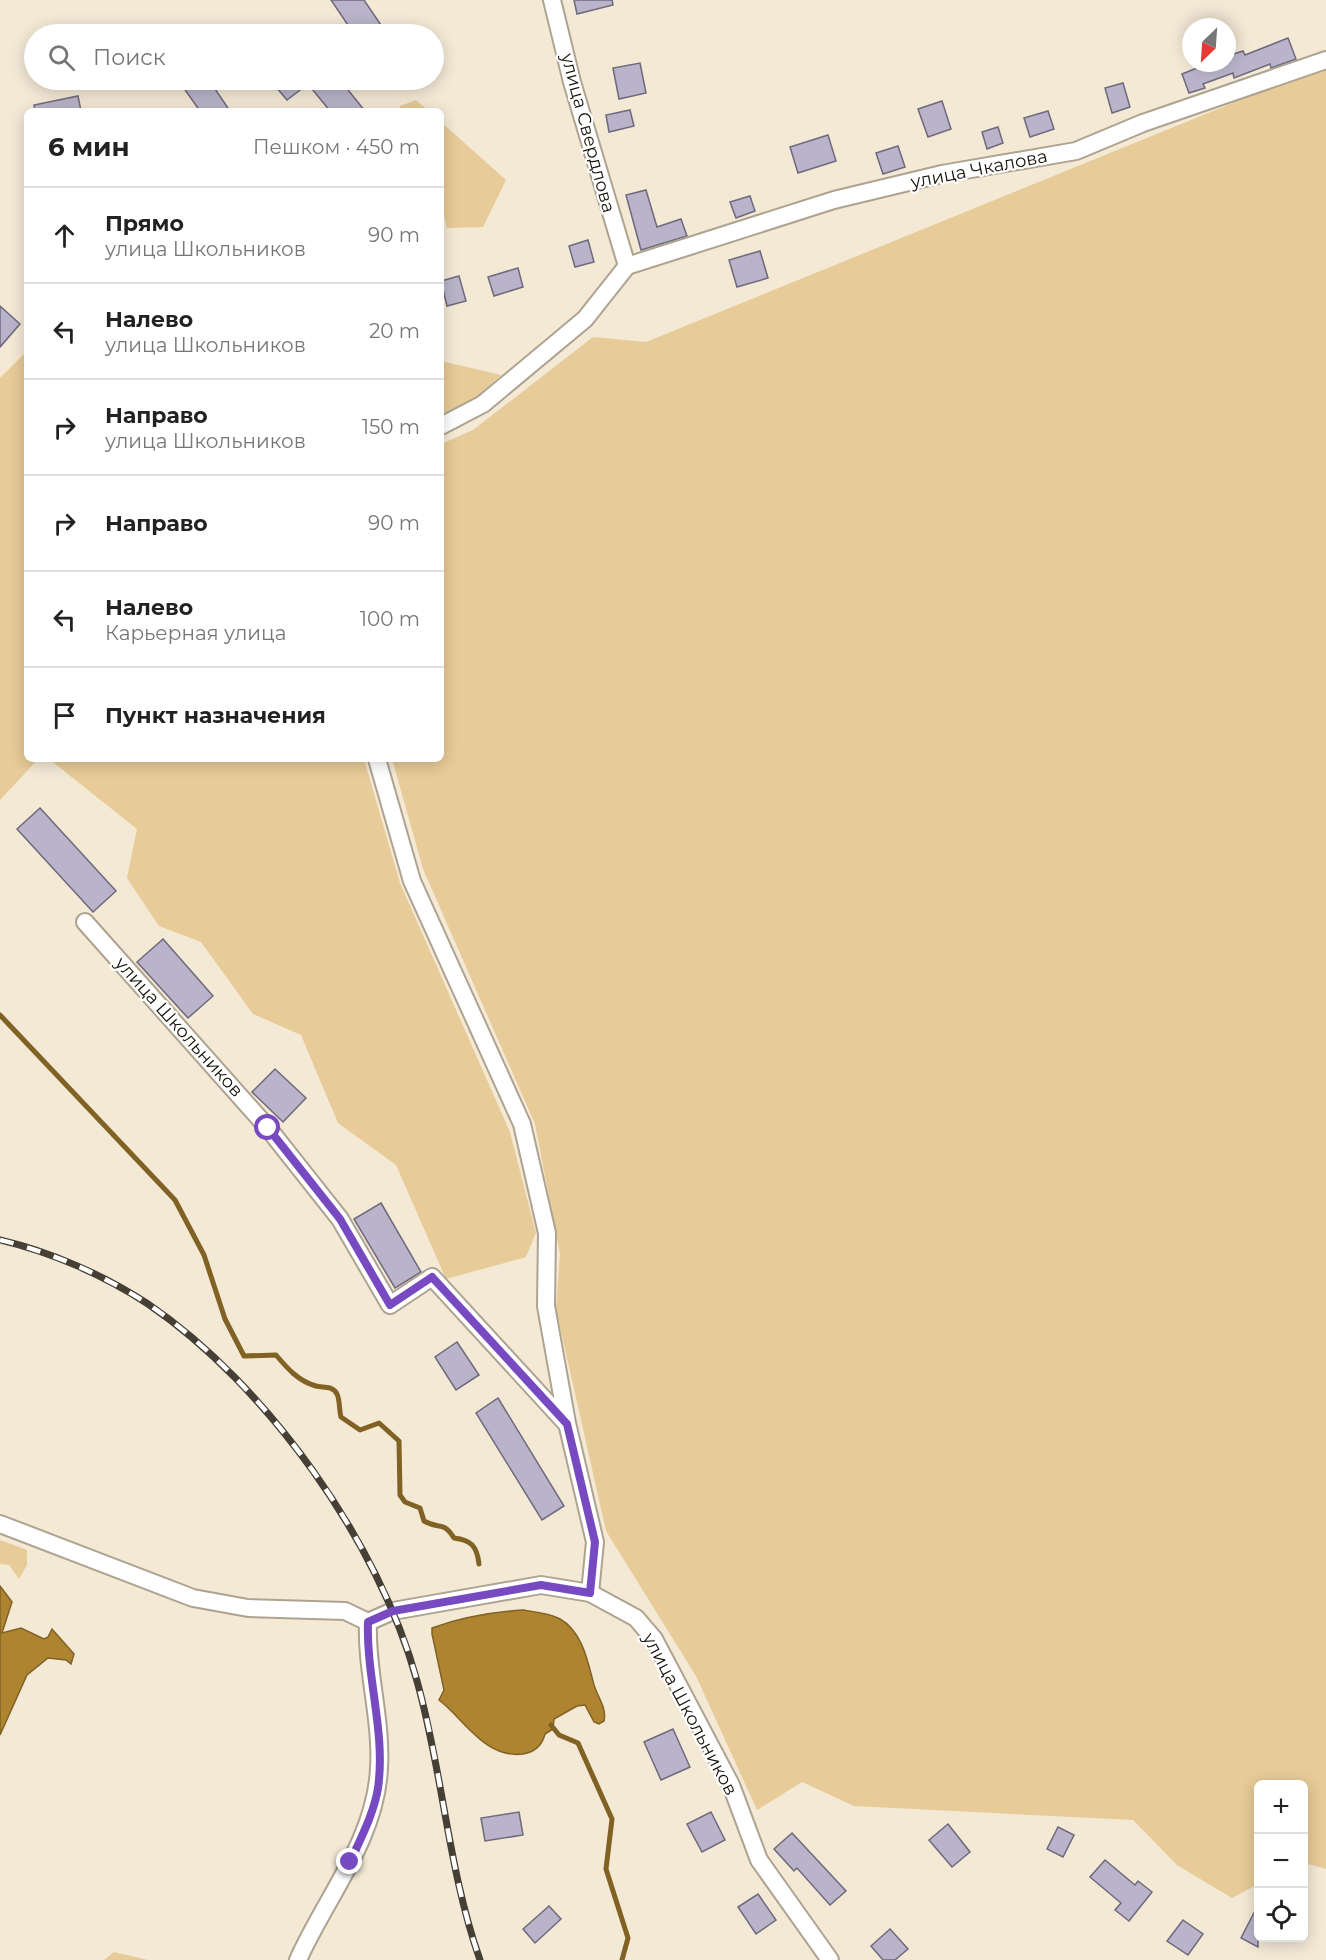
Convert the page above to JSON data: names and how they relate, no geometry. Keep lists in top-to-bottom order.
{
  "streets": {
    "street": ["улица Свердлова", "улица Чкалова", "улица Школьников"]
  },
  "crossings": [
    ["улица Свердлова", "улица Чкалова"]
  ],
  "north": "bottom left",
  "page": {
    "search": "Поиск",
    "heading": ["6 мин", "Пешком · 450 m"],
    "list": [
      ["Прямо", "улица Школьников", "90 m"],
      ["Налево", "улица Школьников", "20 m"],
      ["Направо", "улица Школьников", "150 m"],
      ["Направо", "90 m"],
      ["Налево", "Карьерная улица", "100 m"],
      "Пункт назначения"
    ],
    "map_buttons": ["+", "−"]
  }
}
